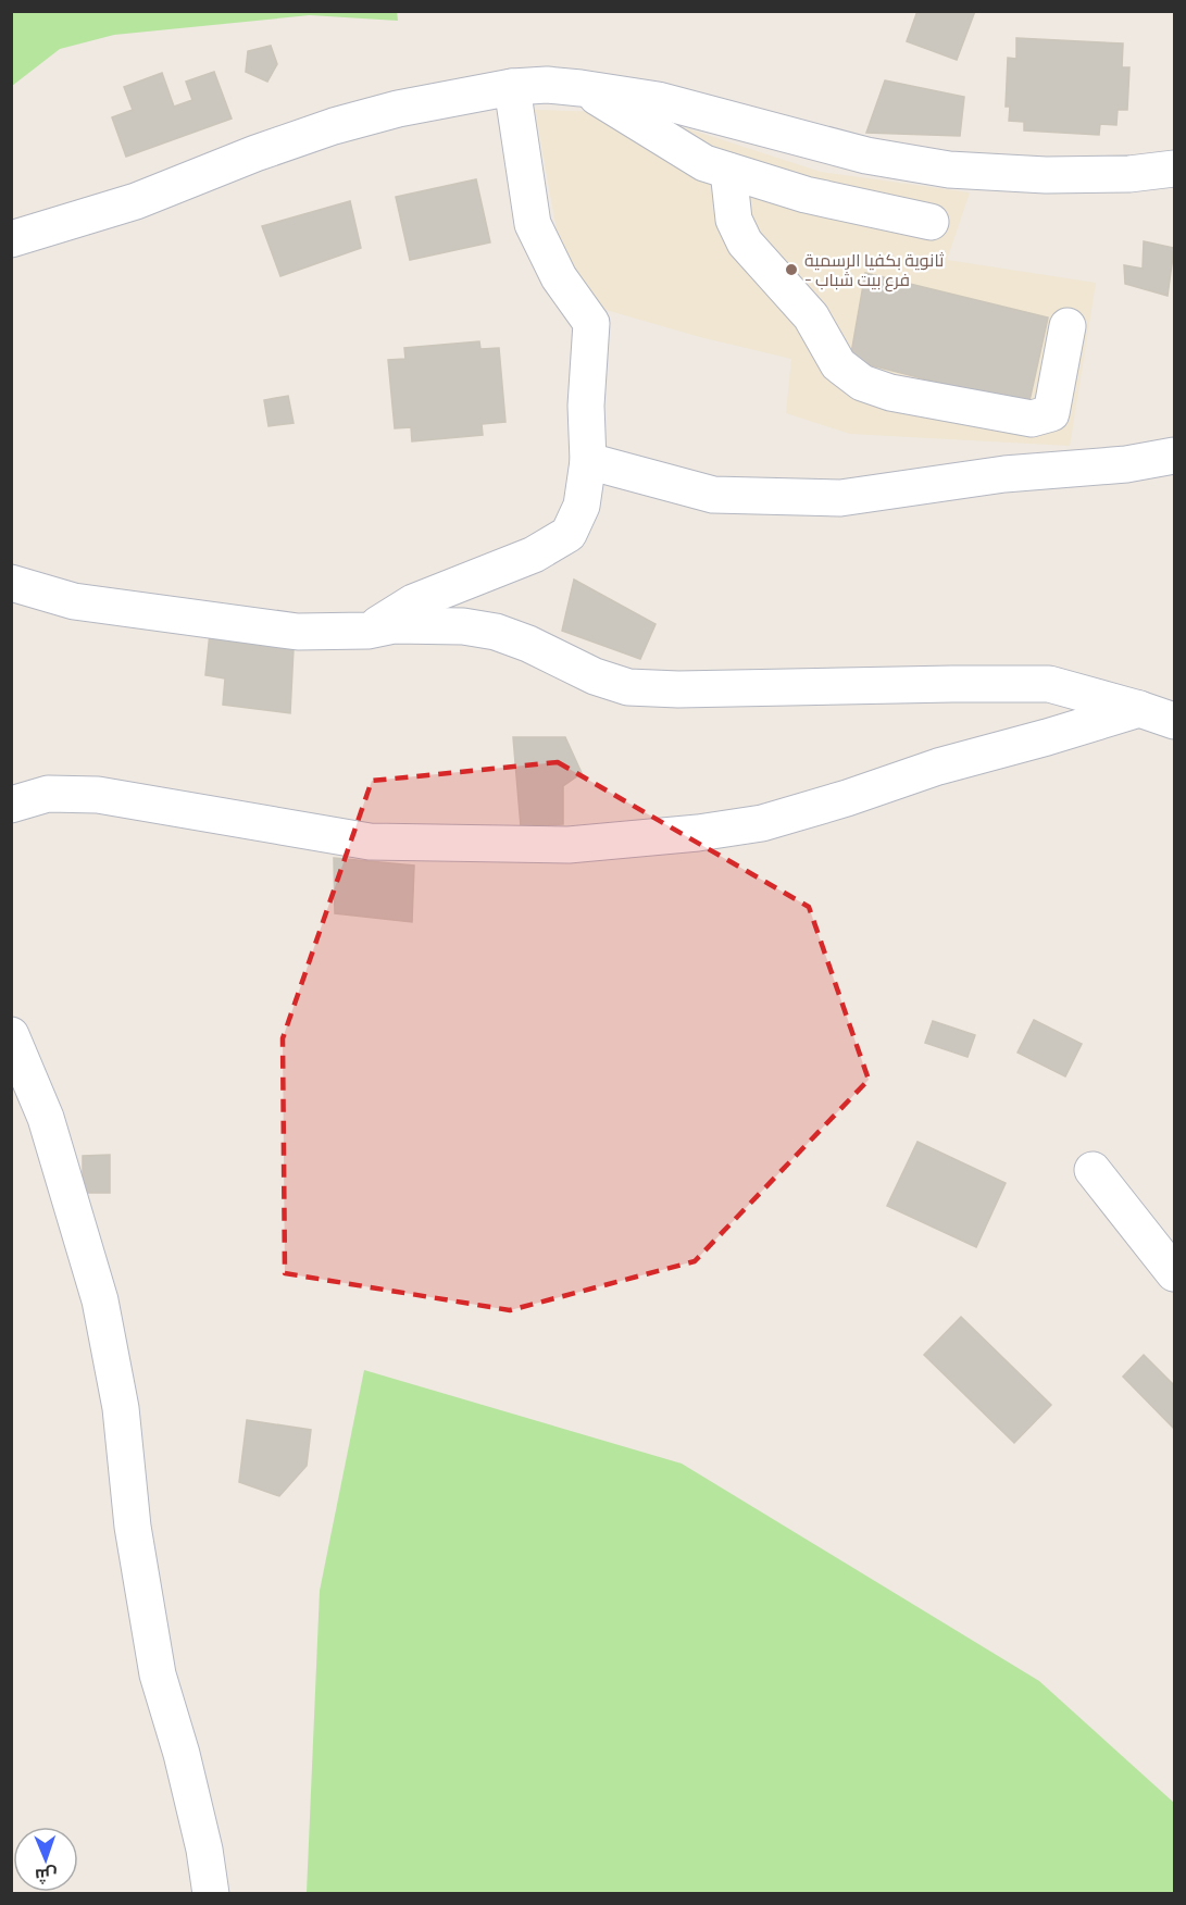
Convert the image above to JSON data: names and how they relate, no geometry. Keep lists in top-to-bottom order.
{
  "places": ["ثانوية بكفيا الرسمية - فرع بيت شباب"],
  "north": "bottom"
}
